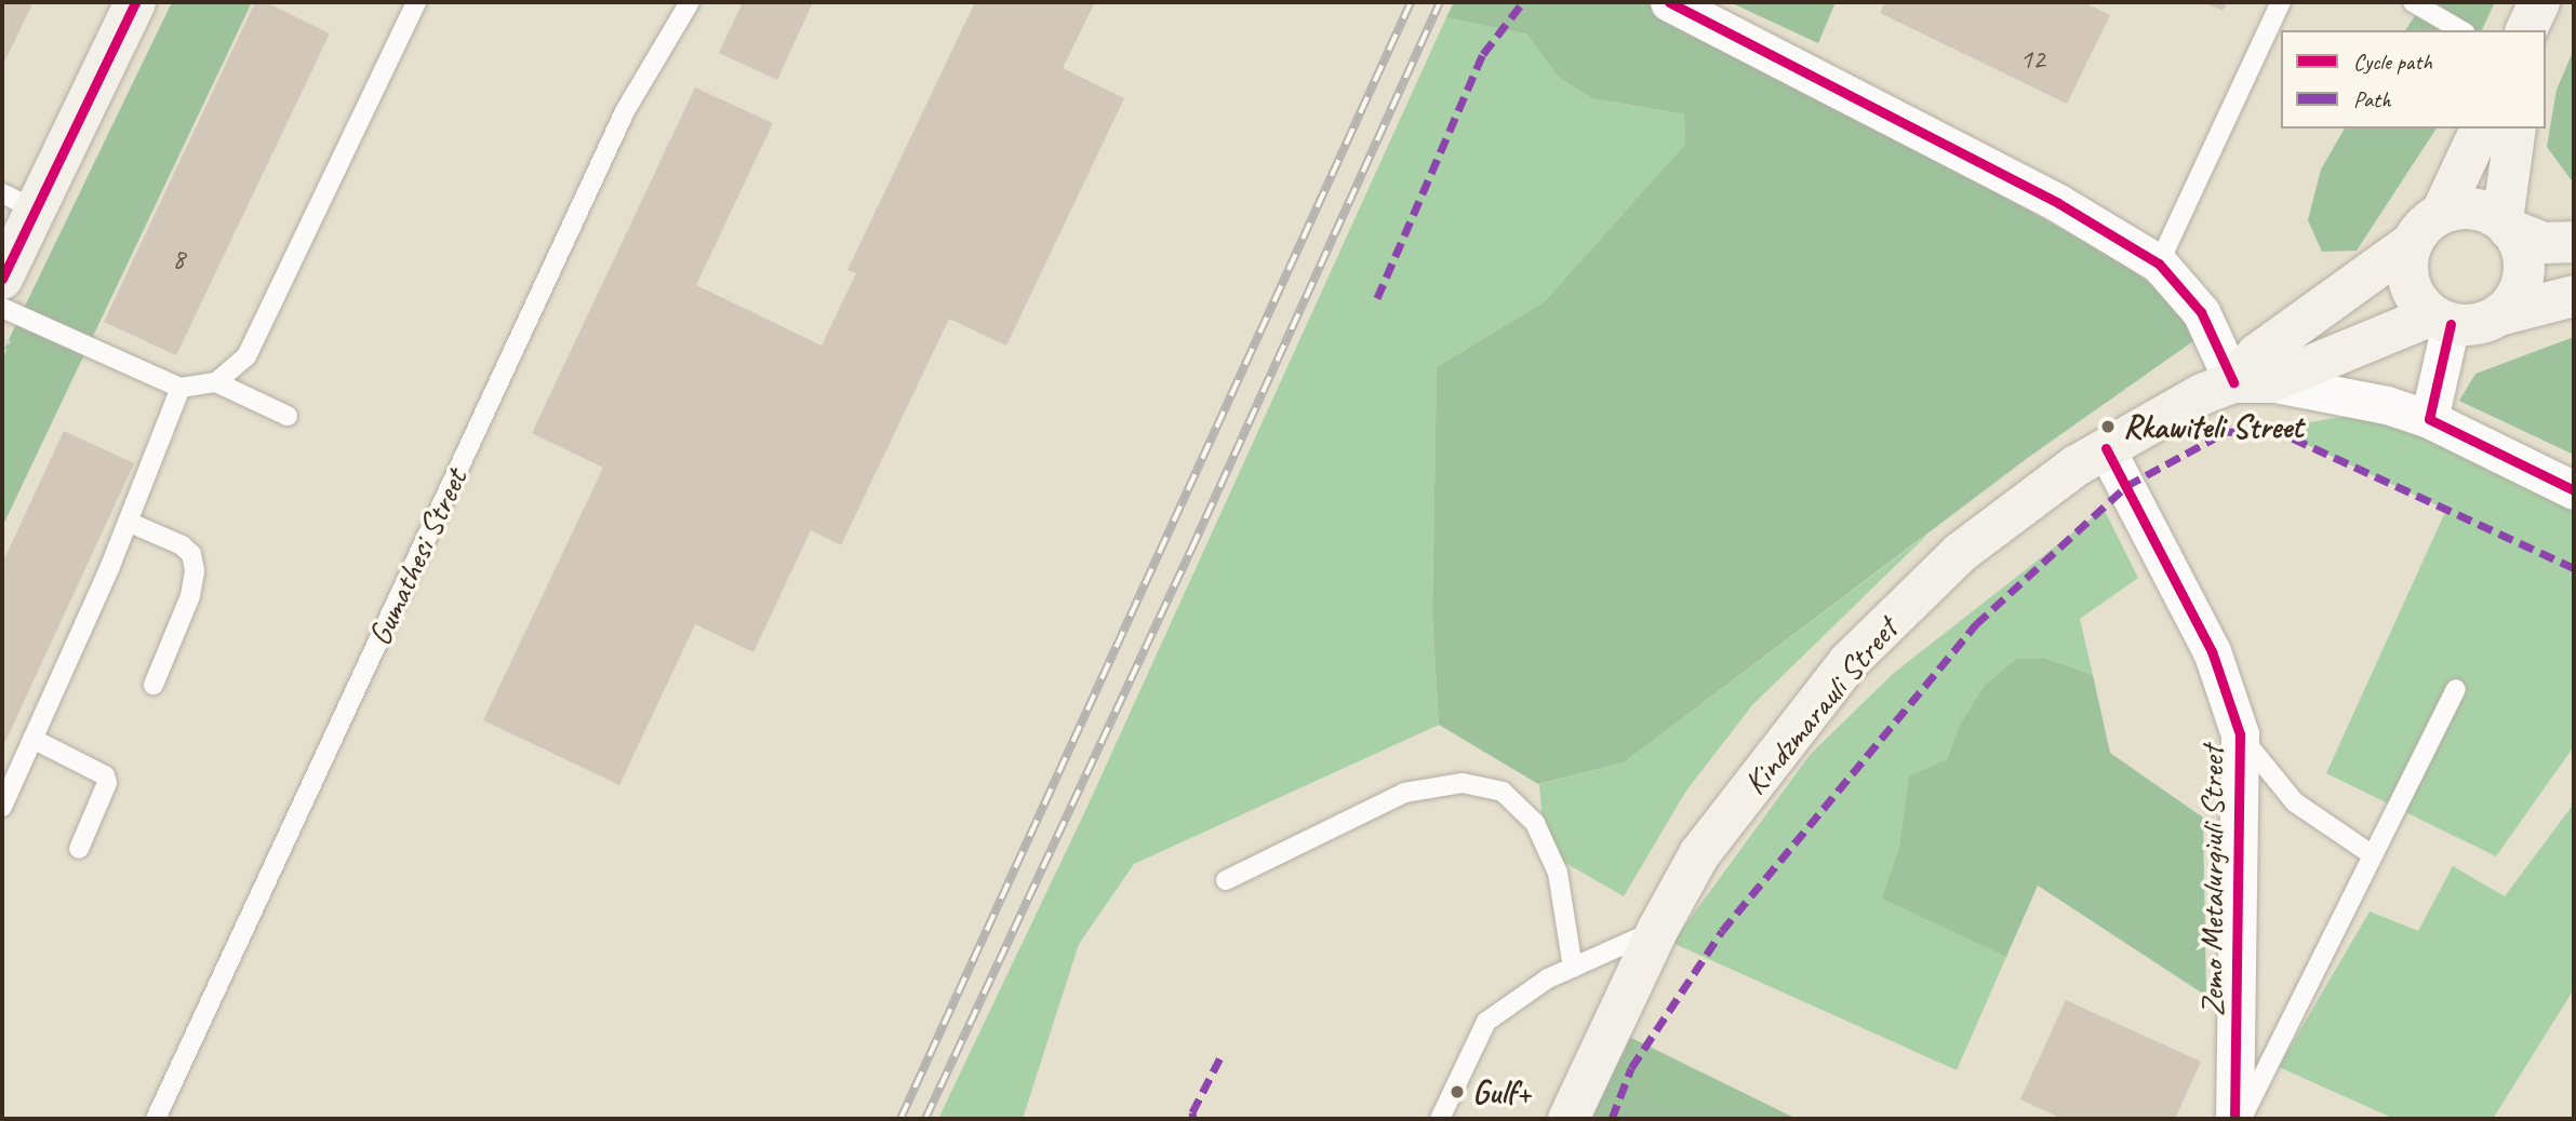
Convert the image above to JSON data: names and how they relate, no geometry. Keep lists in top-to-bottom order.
{
  "streets": {
    "main road": ["Kindzmarauli Street"],
    "street": ["Zemo Metalurgiuli Street"],
    "lane": ["Gumathesi Street"]
  },
  "crossings": [
    ["Kindzmarauli Street", "Zemo Metalurgiuli Street"]
  ],
  "places": ["Rkawiteli Street", "Gulf+"],
  "house_numbers": ["12", "8"],
  "legend": ["Cycle path", "Path"]
}
